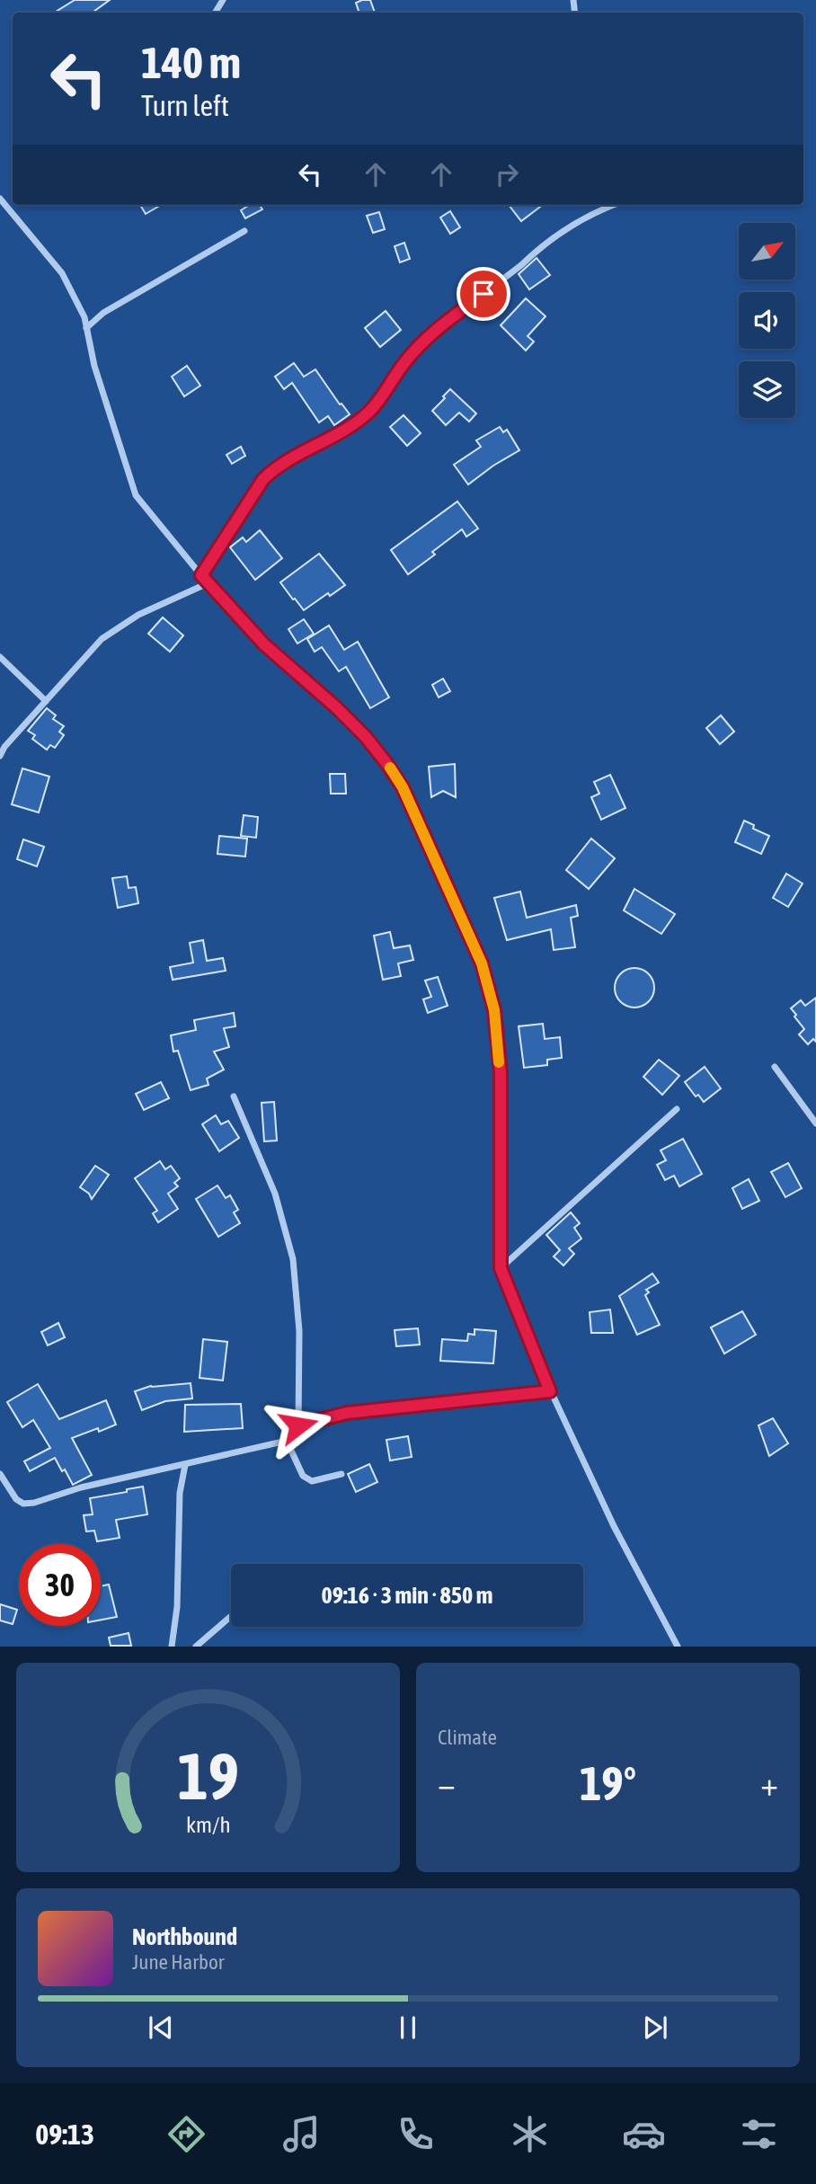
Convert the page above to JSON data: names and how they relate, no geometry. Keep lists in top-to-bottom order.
{
  "north": "top right",
  "page": {
    "turn": ["140 m", "Turn left"],
    "limit": "30",
    "trip": "09:16 · 3 min · 850 m",
    "tile": "Climate",
    "heat": ["−", "19°", "+"],
    "song": ["Northbound", "June Harbor"],
    "tabs": "09:13",
    "gauge": ["19", "km/h"]
  }
}
